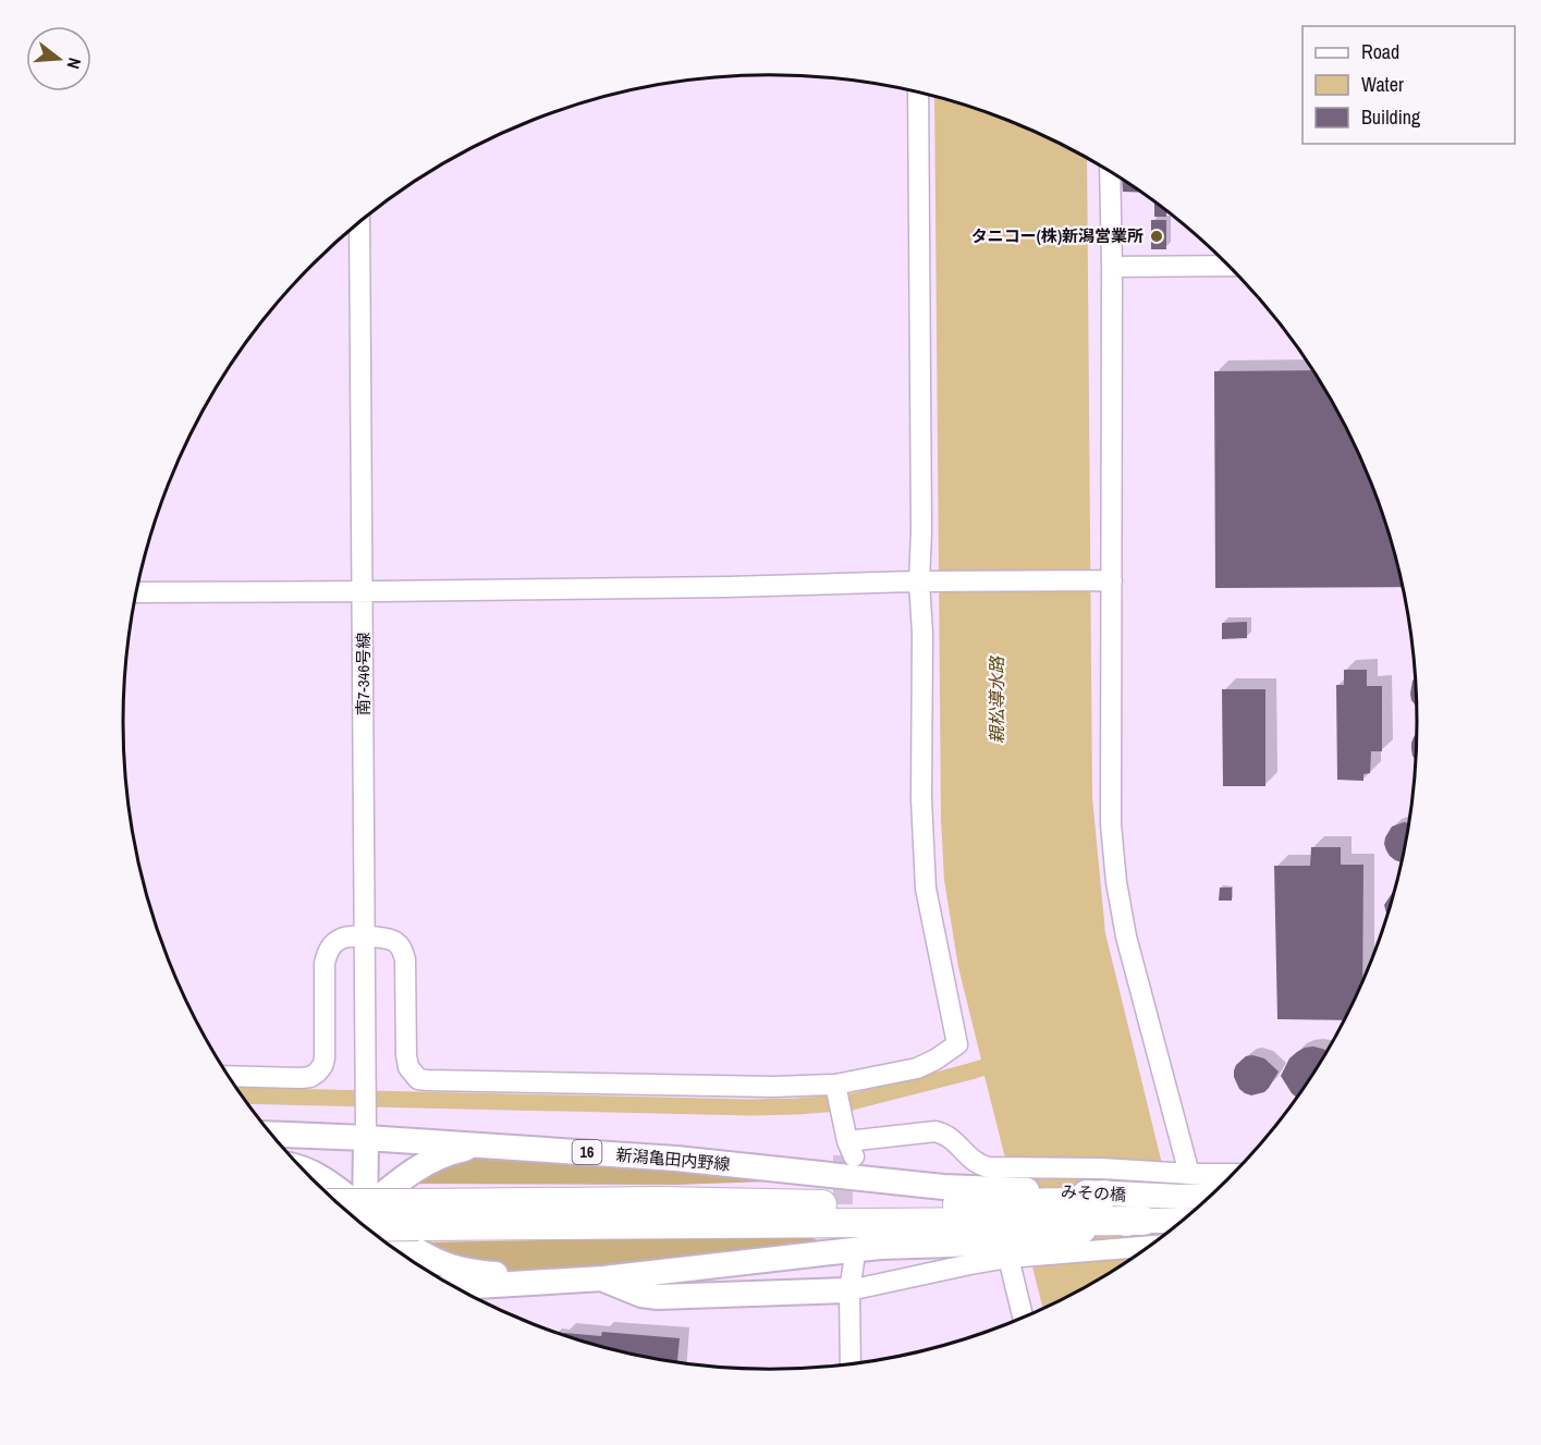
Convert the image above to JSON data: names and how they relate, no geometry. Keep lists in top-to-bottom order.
{
  "streets": {
    "main road": ["16", "新潟亀田内野線", "みその橋"],
    "street": ["南7-346号線"]
  },
  "crossings": [
    ["南7-346号線", "新潟亀田内野線"]
  ],
  "water": ["親松導水路"],
  "places": ["タニコー(株)新潟営業所"],
  "legend": ["Road", "Water", "Building"],
  "north": "right"
}
